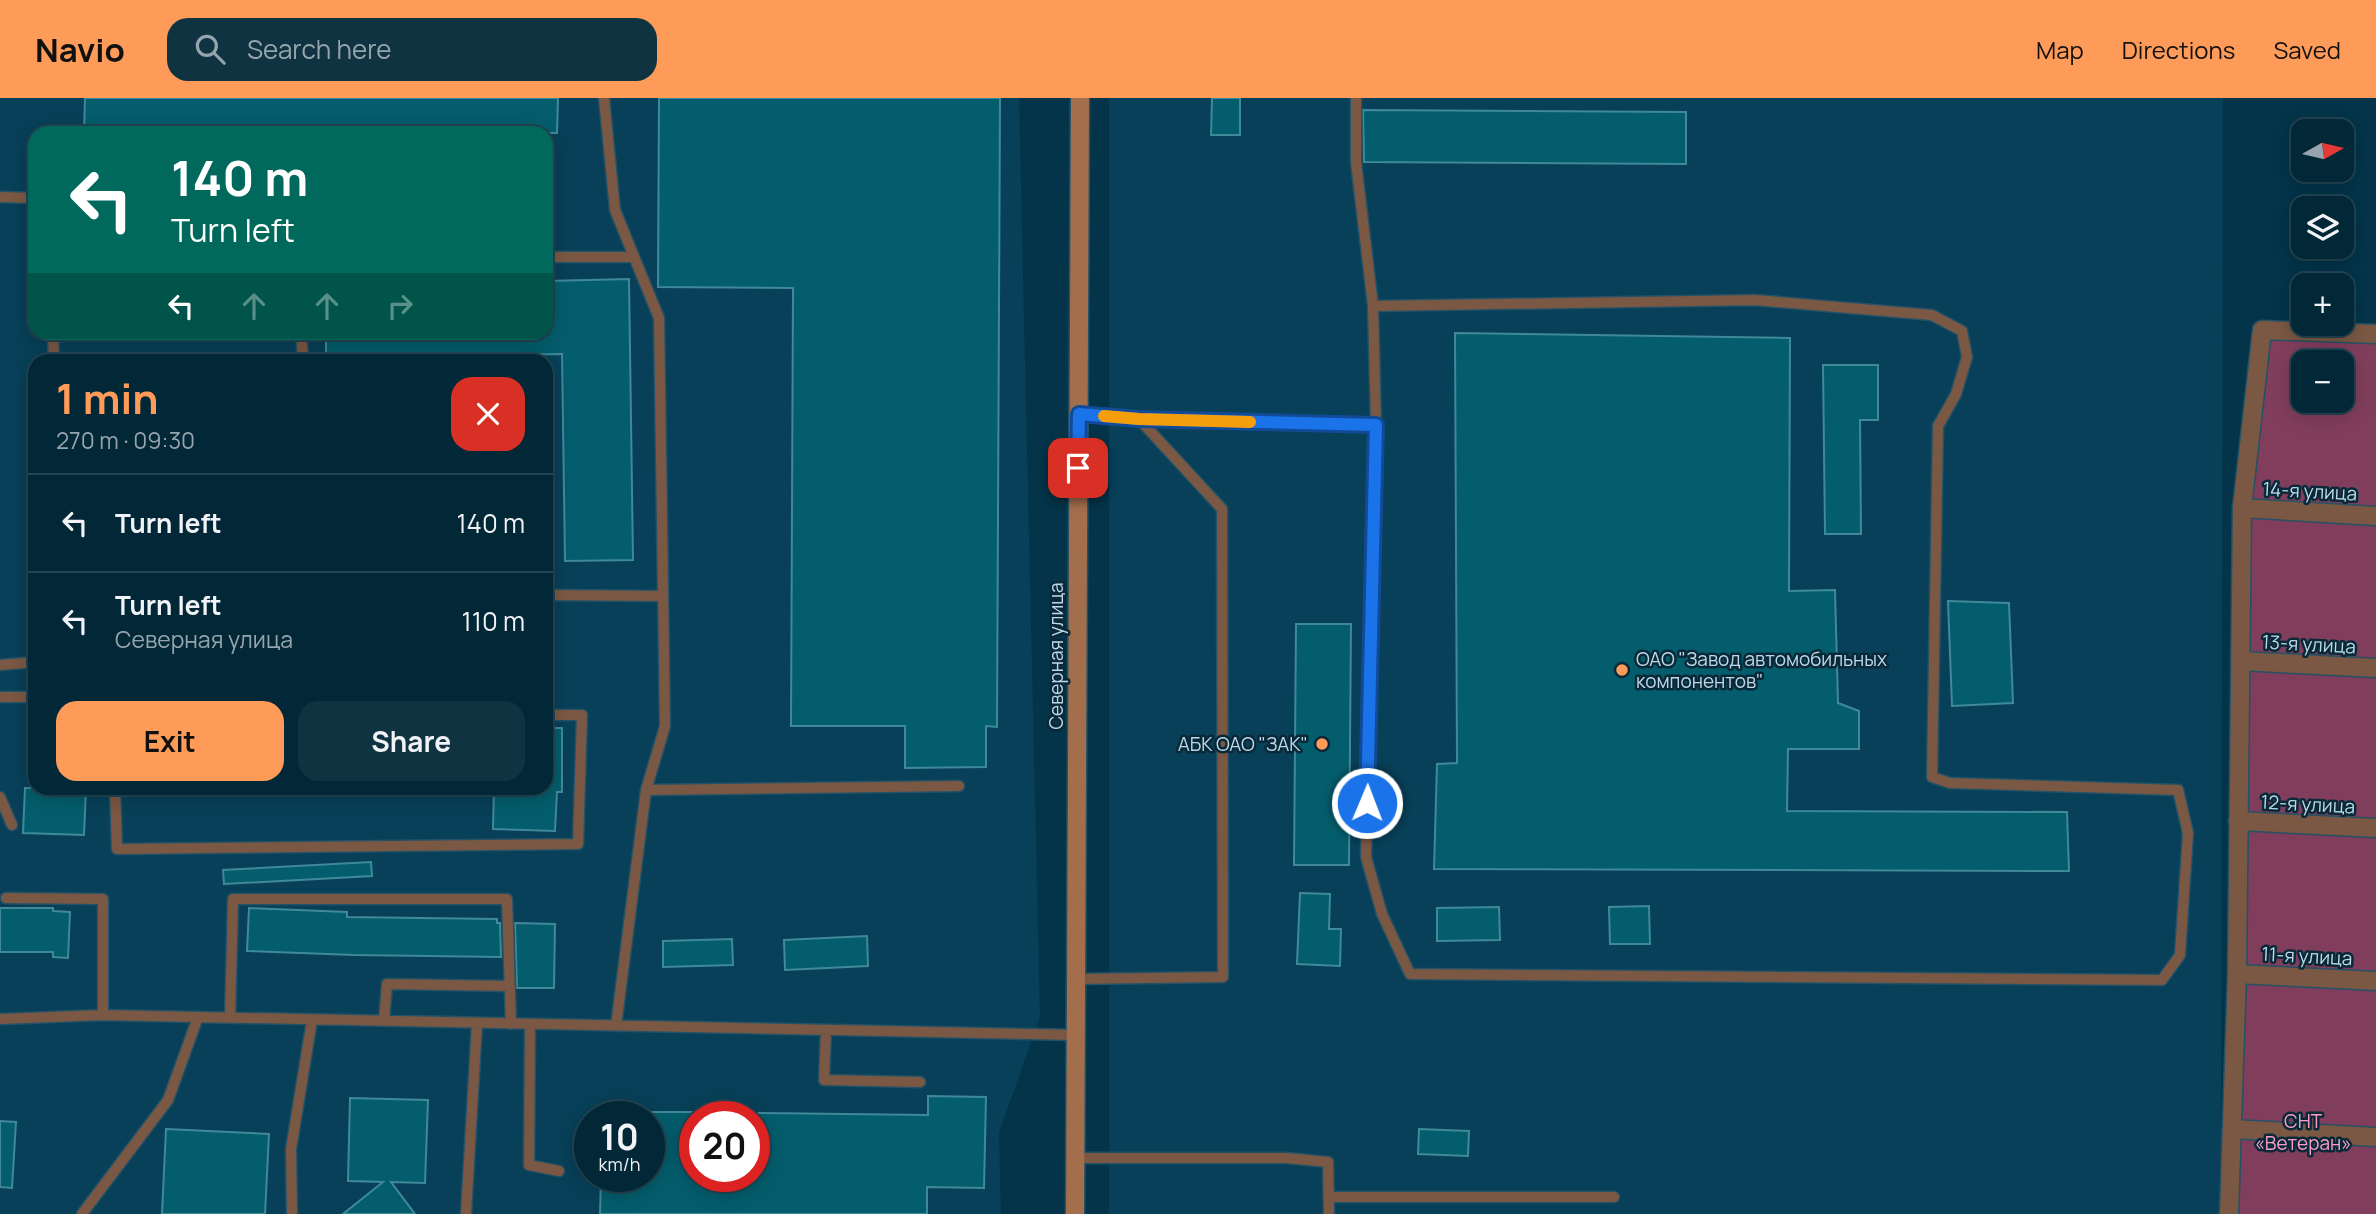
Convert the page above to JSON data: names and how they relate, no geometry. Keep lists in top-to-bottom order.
{
  "streets": {
    "main road": ["Северная улица"],
    "street": [
      "14-я улица",
      "13-я улица",
      "12-я улица",
      "11-я улица"
    ]
  },
  "parks": ["СНТ «Ветеран»"],
  "places": ["ОАО \"Завод автомобильных компонентов\"", "АБК ОАО \"ЗАК\""],
  "north": "right",
  "page": {
    "header": "Navio",
    "search": "Search here",
    "nav": ["Map", "Directions", "Saved"],
    "map_buttons": ["+", "−"],
    "turn": ["140 m", "Turn left"],
    "heading": ["1 min", "270 m · 09:30"],
    "list": [
      {
        "name": "Turn left",
        "value": "140 m"
      },
      {
        "name": "Turn left",
        "note": "Северная улица",
        "value": "110 m"
      }
    ],
    "buttons": ["Exit", "Share"],
    "speed": "10 km/h",
    "limit": "20"
  }
}
